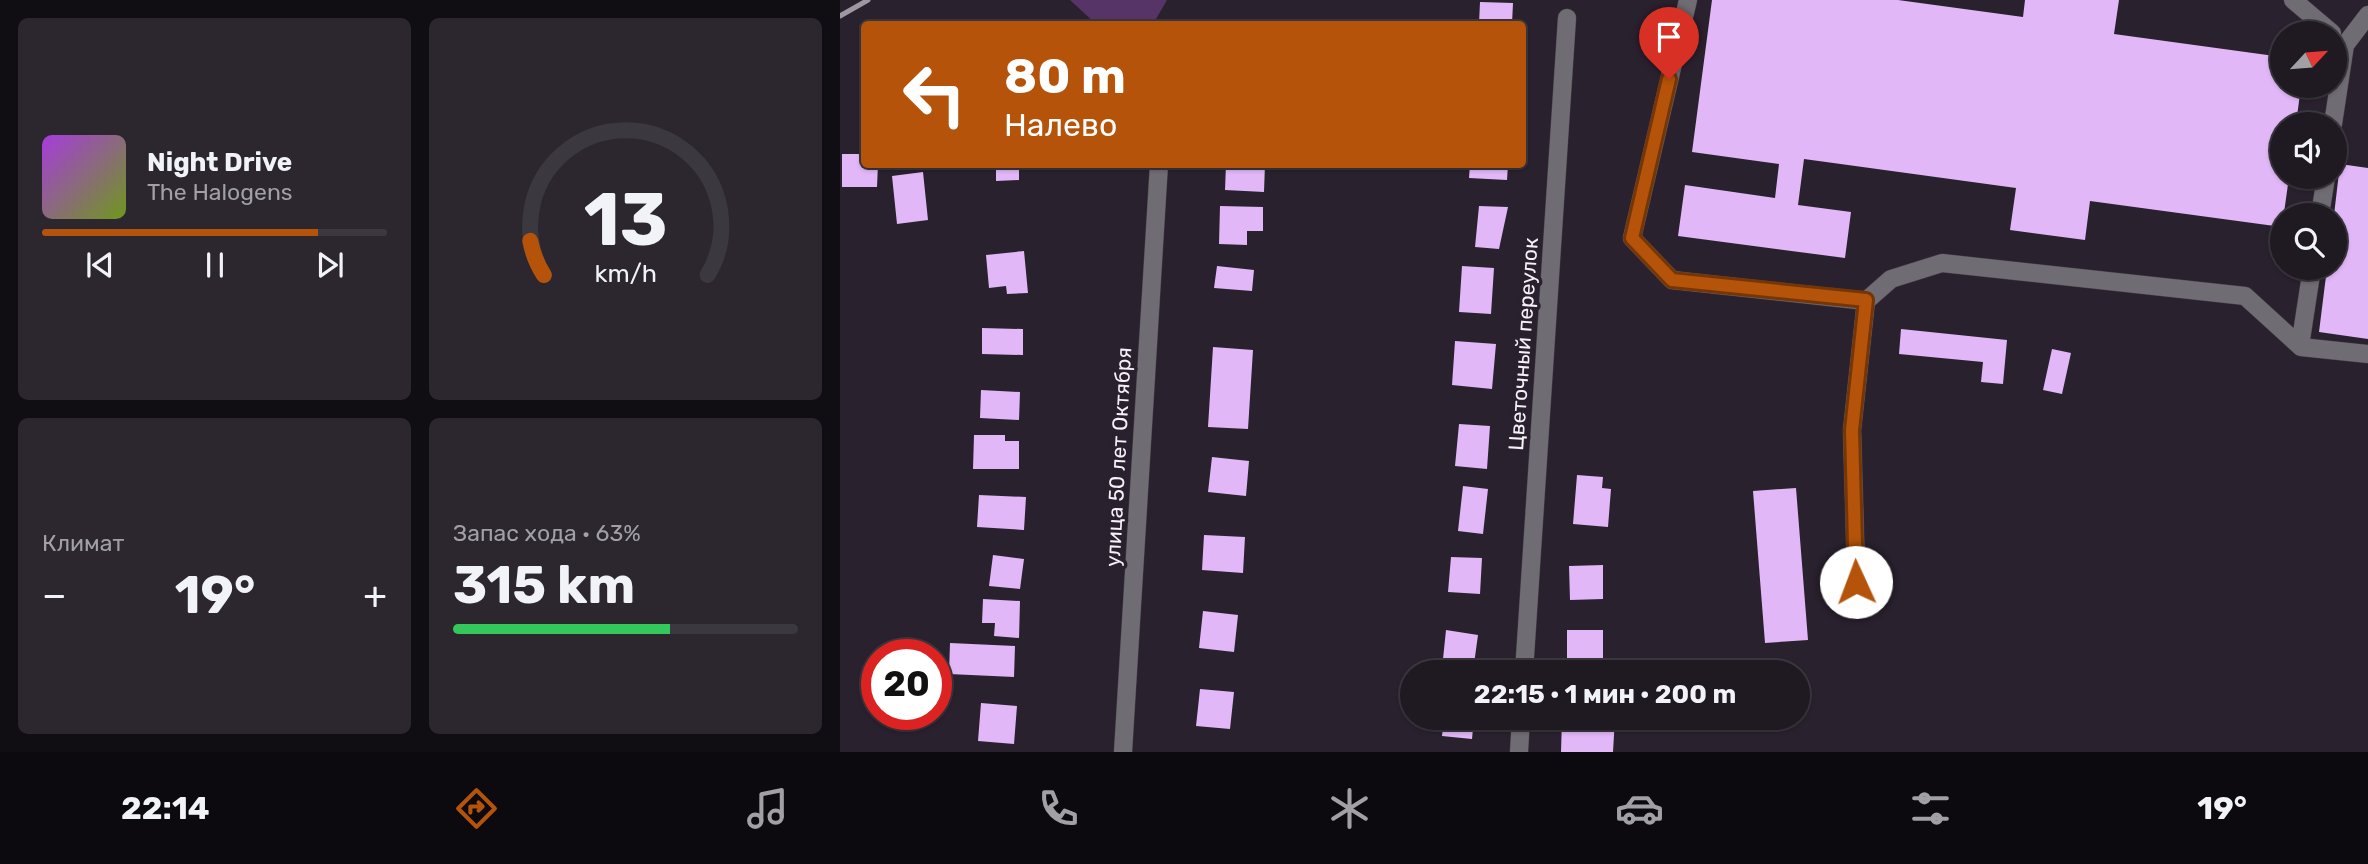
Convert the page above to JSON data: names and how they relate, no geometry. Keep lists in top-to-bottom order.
{
  "streets": {
    "street": ["Цветочный переулок", "улица 50 лет Октября"]
  },
  "north": "top right",
  "page": {
    "turn": ["80 m", "Налево"],
    "song": ["Night Drive", "The Halogens"],
    "tile": [
      "Климат",
      ["Запас хода · 63%", "315 km"]
    ],
    "heat": ["−", "19°", "+"],
    "limit": "20",
    "trip": "22:15 · 1 мин · 200 m",
    "tabs": ["22:14", "19°"],
    "gauge": ["13", "km/h"]
  }
}
